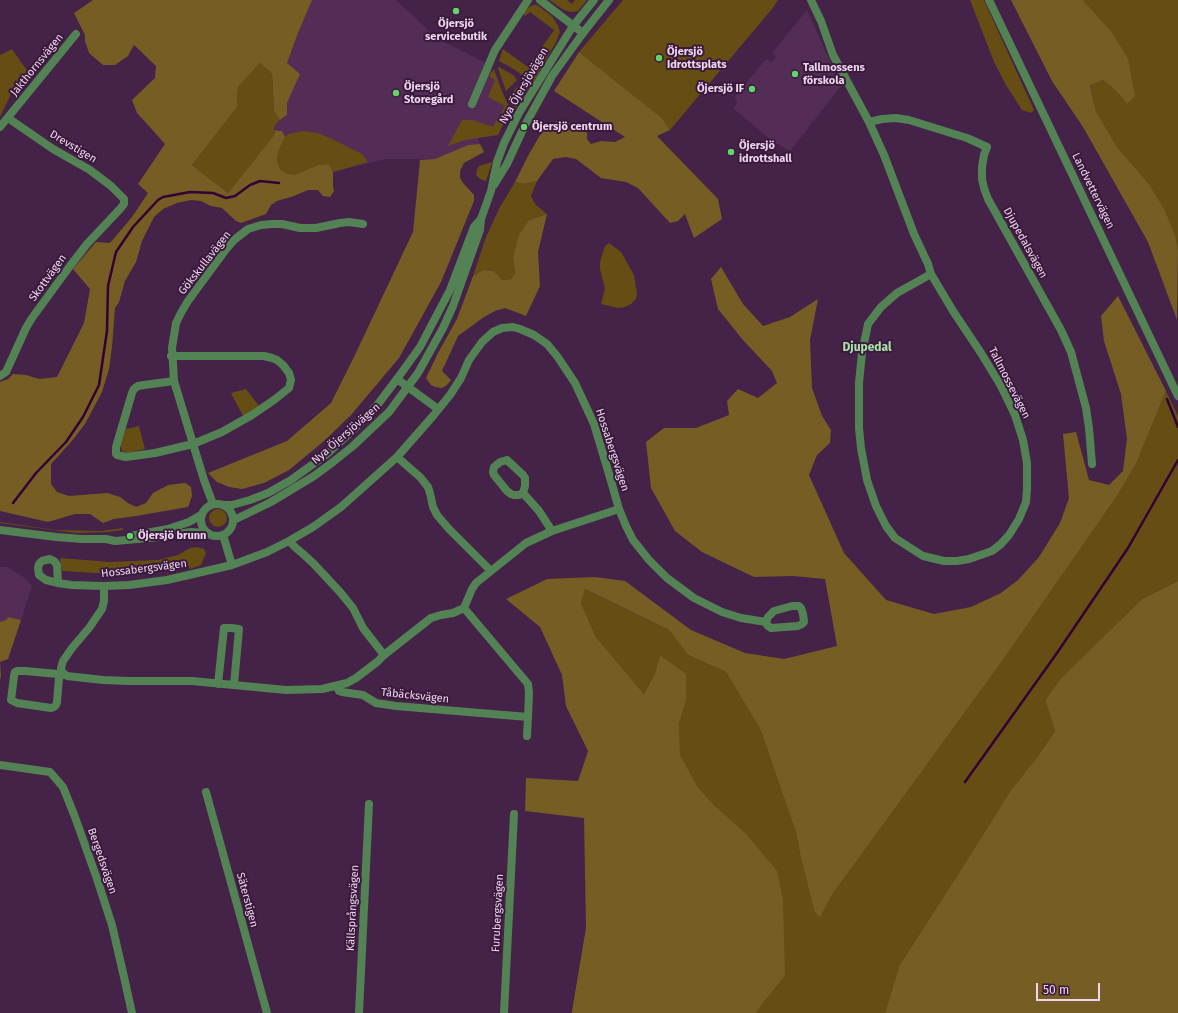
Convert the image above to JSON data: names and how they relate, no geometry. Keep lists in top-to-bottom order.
{
  "streets": {
    "street": [
      "Jakthornsvägen",
      "Nya Öjersjövägen",
      "Drevstigen",
      "Landvettervägen",
      "Djupedalsvägen",
      "Gökskullavägen",
      "Skottvägen",
      "Tallmossevägen",
      "Hossabergsvägen",
      "Tåbäcksvägen",
      "Bergedsvägen",
      "Säterstigen",
      "Källsprångsvägen",
      "Furubergsvägen"
    ]
  },
  "crossings": [
    ["Jakthornsvägen", "Drevstigen"],
    ["Nya Öjersjövägen", "Gökskullavägen"],
    ["Drevstigen", "Skottvägen"],
    ["Djupedalsvägen", "Tallmossevägen"],
    ["Hossabergsvägen", "Tåbäcksvägen"]
  ],
  "districts": ["Djupedal"],
  "places": [
    "Öjersjö servicebutik",
    "Öjersjö Idrottsplats",
    "Tallmossens förskola",
    "Öjersjö IF",
    "Öjersjö Storegård",
    "Öjersjö centrum",
    "Öjersjö idrottshall",
    "Öjersjö brunn"
  ],
  "scale_bar": "50 m"
}
